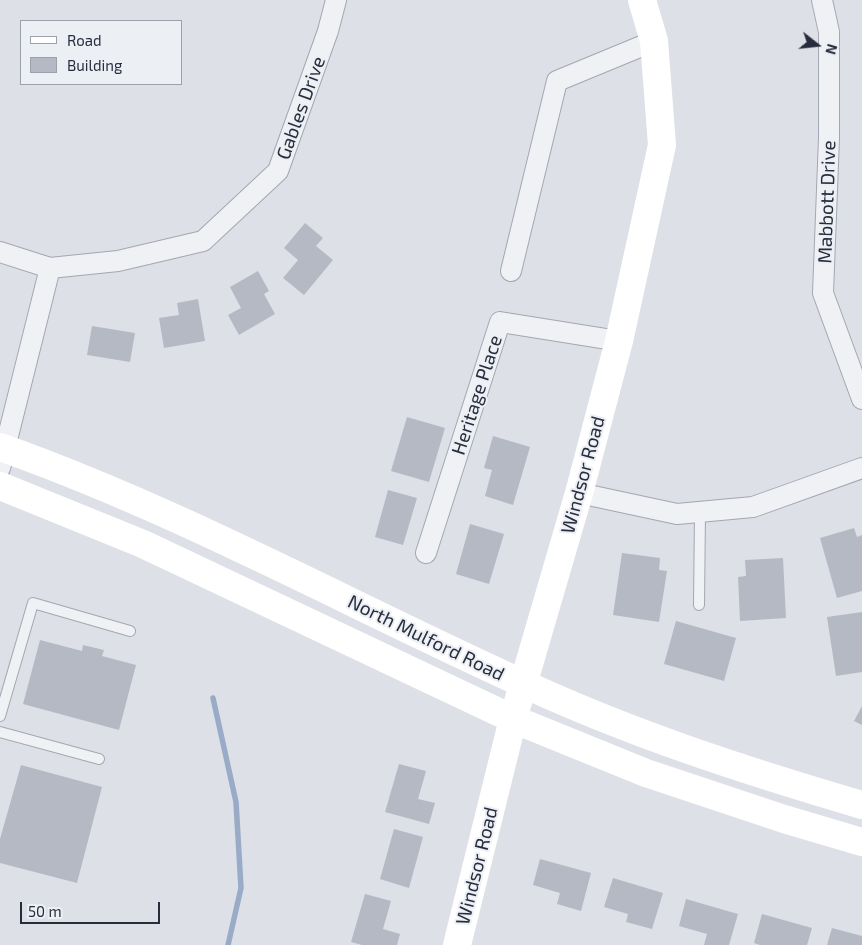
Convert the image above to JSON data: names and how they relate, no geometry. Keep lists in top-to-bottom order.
{
  "streets": {
    "street": [
      "Gables Drive",
      "Mabbott Drive",
      "Heritage Place",
      "Windsor Road",
      "North Mulford Road"
    ]
  },
  "crossings": [
    ["Heritage Place", "Windsor Road"],
    ["Windsor Road", "North Mulford Road"]
  ],
  "legend": ["Road", "Building"],
  "scale_bar": "50 m",
  "north": "right"
}
